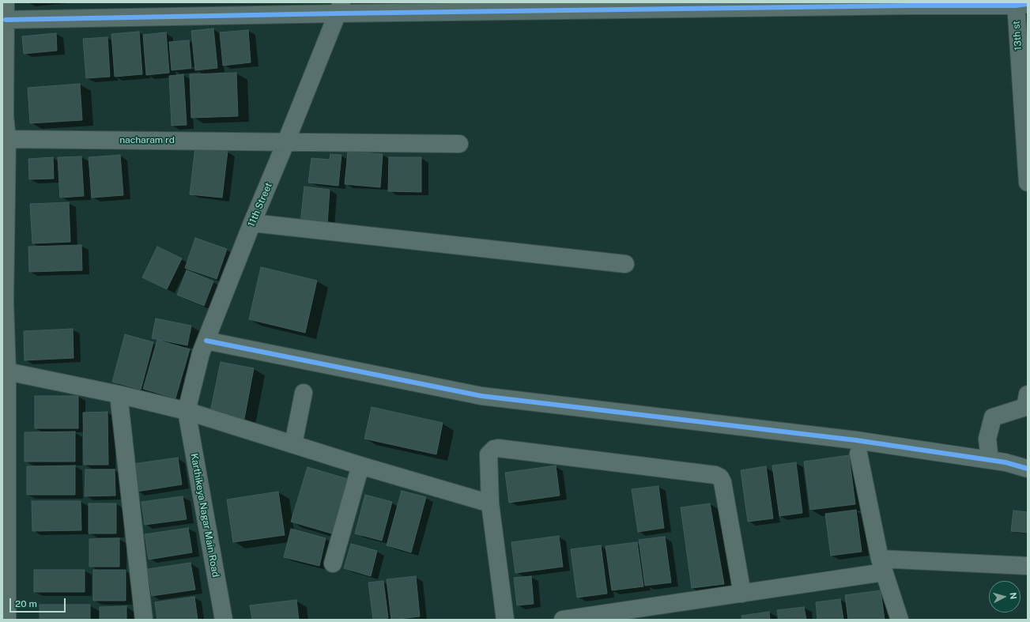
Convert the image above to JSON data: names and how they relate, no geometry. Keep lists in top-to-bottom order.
{
  "streets": {
    "street": [
      "13th st",
      "nacharam rd",
      "11th Street",
      "Karthikeya Nagar Main Road"
    ]
  },
  "crossings": [
    ["nacharam rd", "11th Street"],
    ["11th Street", "Karthikeya Nagar Main Road"]
  ],
  "scale_bar": "20 m",
  "north": "right"
}
